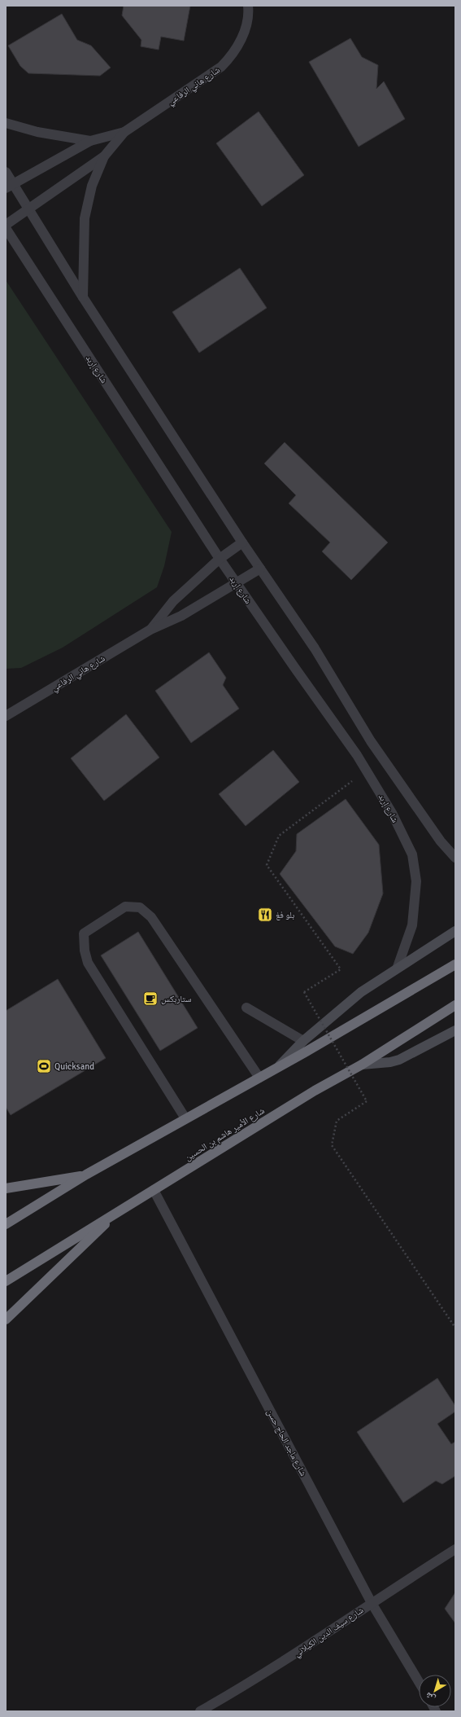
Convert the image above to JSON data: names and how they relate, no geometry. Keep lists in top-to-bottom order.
{
  "streets": {
    "highway": ["شارع الأمير هاشم بن الحسين"],
    "street": [
      "شارع هاني الرفاعي",
      "شارع إربد",
      "شارع ماجد الحاج حسن",
      "شارع سيف الدين الكيلاني"
    ]
  },
  "crossings": [
    ["شارع هاني الرفاعي", "شارع إربد"],
    ["شارع الأمير هاشم بن الحسين", "شارع ماجد الحاج حسن"],
    ["شارع ماجد الحاج حسن", "شارع سيف الدين الكيلاني"]
  ],
  "places": {
    "restaurant": ["بلو فغ"],
    "cafe": ["ستاربكس"],
    "sports": ["Quicksand"]
  },
  "north": "bottom left"
}
